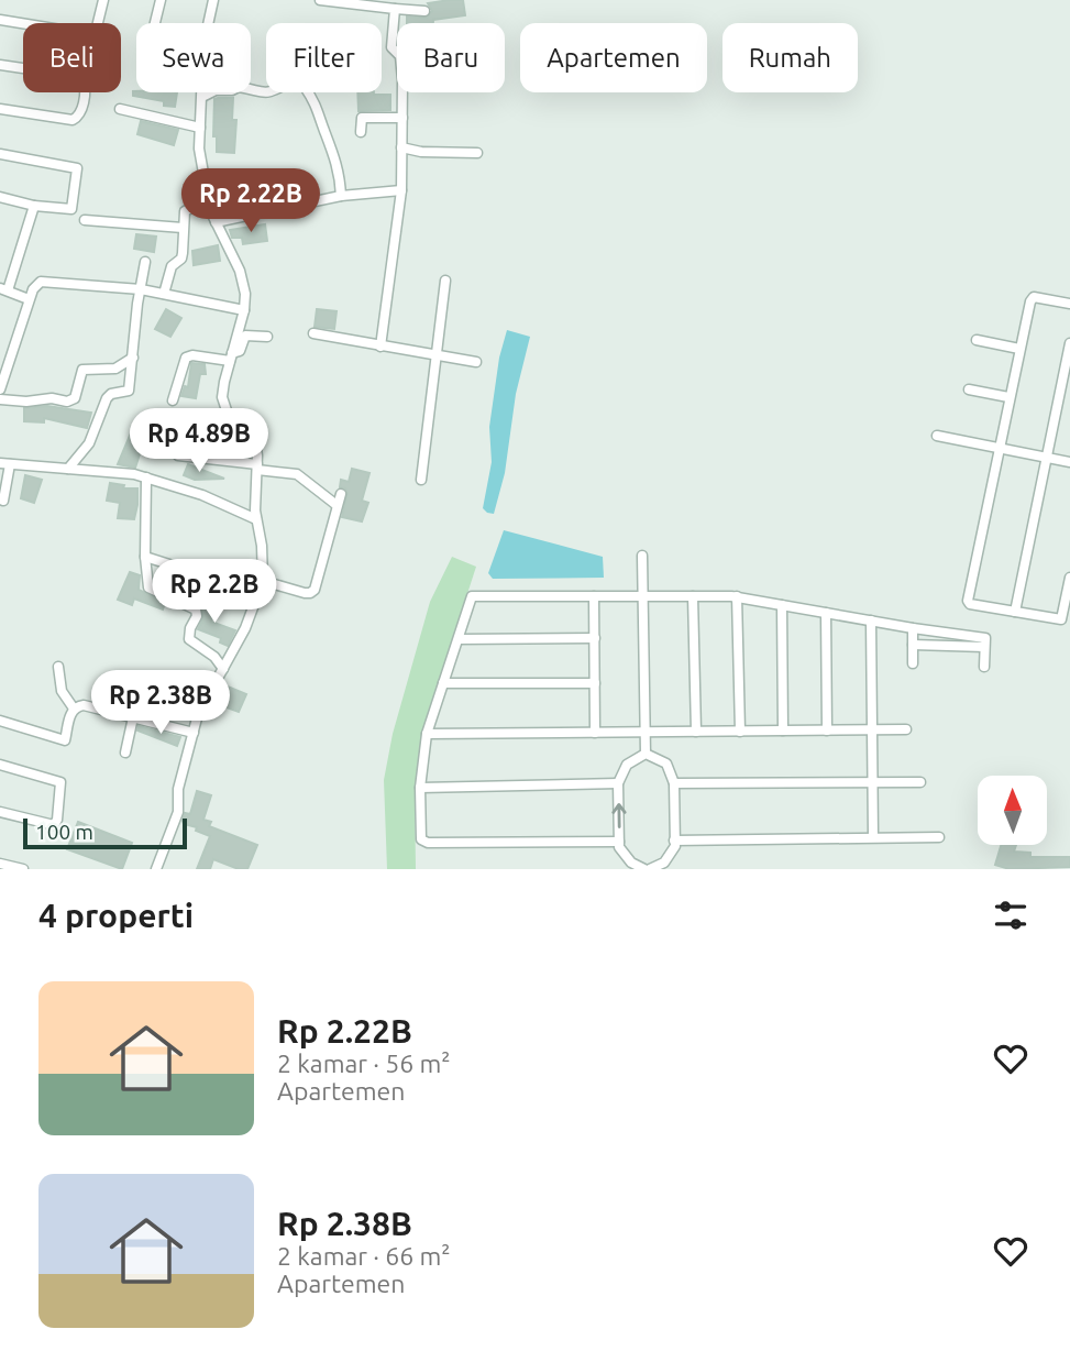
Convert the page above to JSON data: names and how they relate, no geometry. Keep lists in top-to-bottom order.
{
  "scale_bar": "100 m",
  "north": "top",
  "page": {
    "chip": [
      "Beli",
      "Sewa",
      "Filter",
      "Baru",
      "Apartemen",
      "Rumah"
    ],
    "price": [
      "Rp 2.22B",
      "Rp 4.89B",
      "Rp 2.2B",
      "Rp 2.38B"
    ],
    "scale": "100 m",
    "heading": "4 properti",
    "list": [
      {
        "name": "Rp 2.22B",
        "note": "2 kamar · 56 m² · Apartemen"
      },
      {
        "name": "Rp 2.38B",
        "note": "2 kamar · 66 m² · Apartemen"
      }
    ]
  }
}
